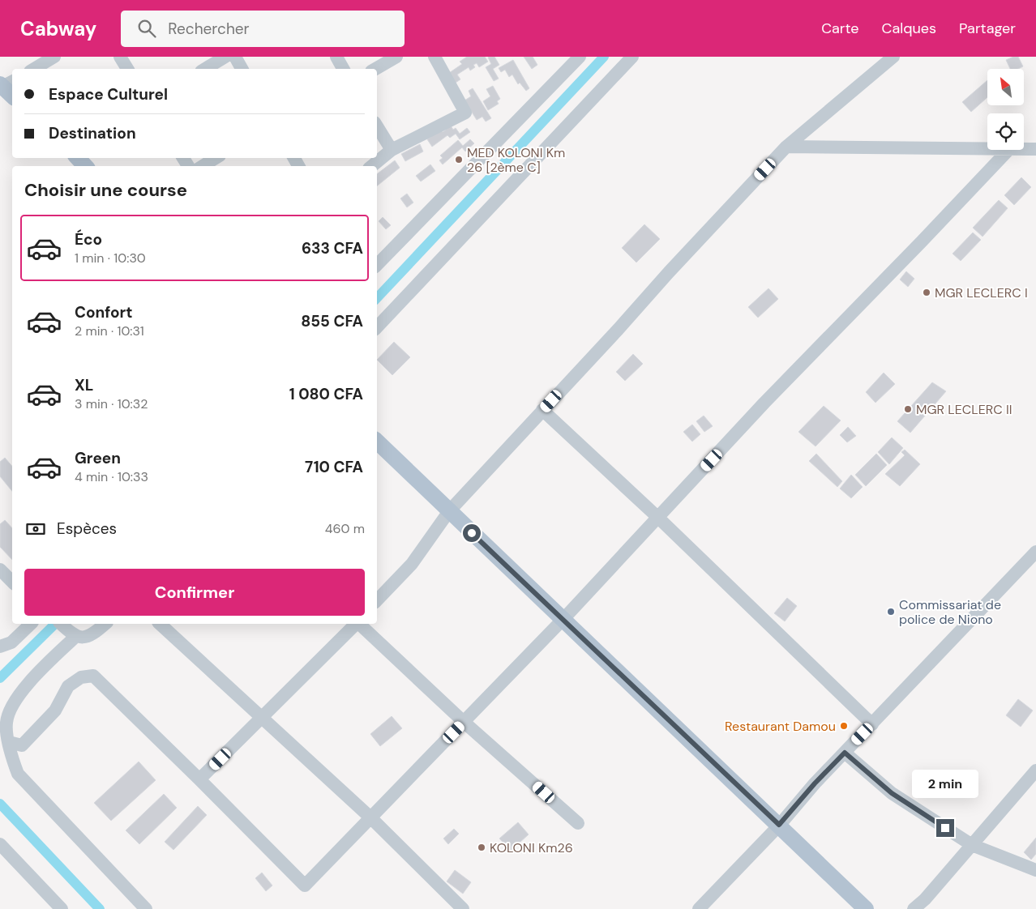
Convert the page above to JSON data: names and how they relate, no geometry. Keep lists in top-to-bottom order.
{
  "places": [
    "MED KOLONI Km 26 [2ème C]",
    "MGR LECLERC I",
    "MGR LECLERC II",
    "Commissariat de police de Niono",
    "Restaurant Damou",
    "KOLONI Km26"
  ],
  "north": "top left",
  "page": {
    "header": "Cabway",
    "search": "Rechercher",
    "nav": ["Carte", "Calques", "Partager"],
    "banner": ["Espace Culturel", "Destination"],
    "heading": "Choisir une course",
    "list": [
      {
        "name": "Éco",
        "note": "1 min · 10:30",
        "value": "633 CFA"
      },
      {
        "name": "Confort",
        "note": "2 min · 10:31",
        "value": "855 CFA"
      },
      {
        "name": "XL",
        "note": "3 min · 10:32",
        "value": "1 080 CFA"
      },
      {
        "name": "Green",
        "note": "4 min · 10:33",
        "value": "710 CFA"
      }
    ],
    "pay": ["Espèces", "460 m"],
    "buttons": "Confirmer",
    "bubble": "2 min"
  }
}
